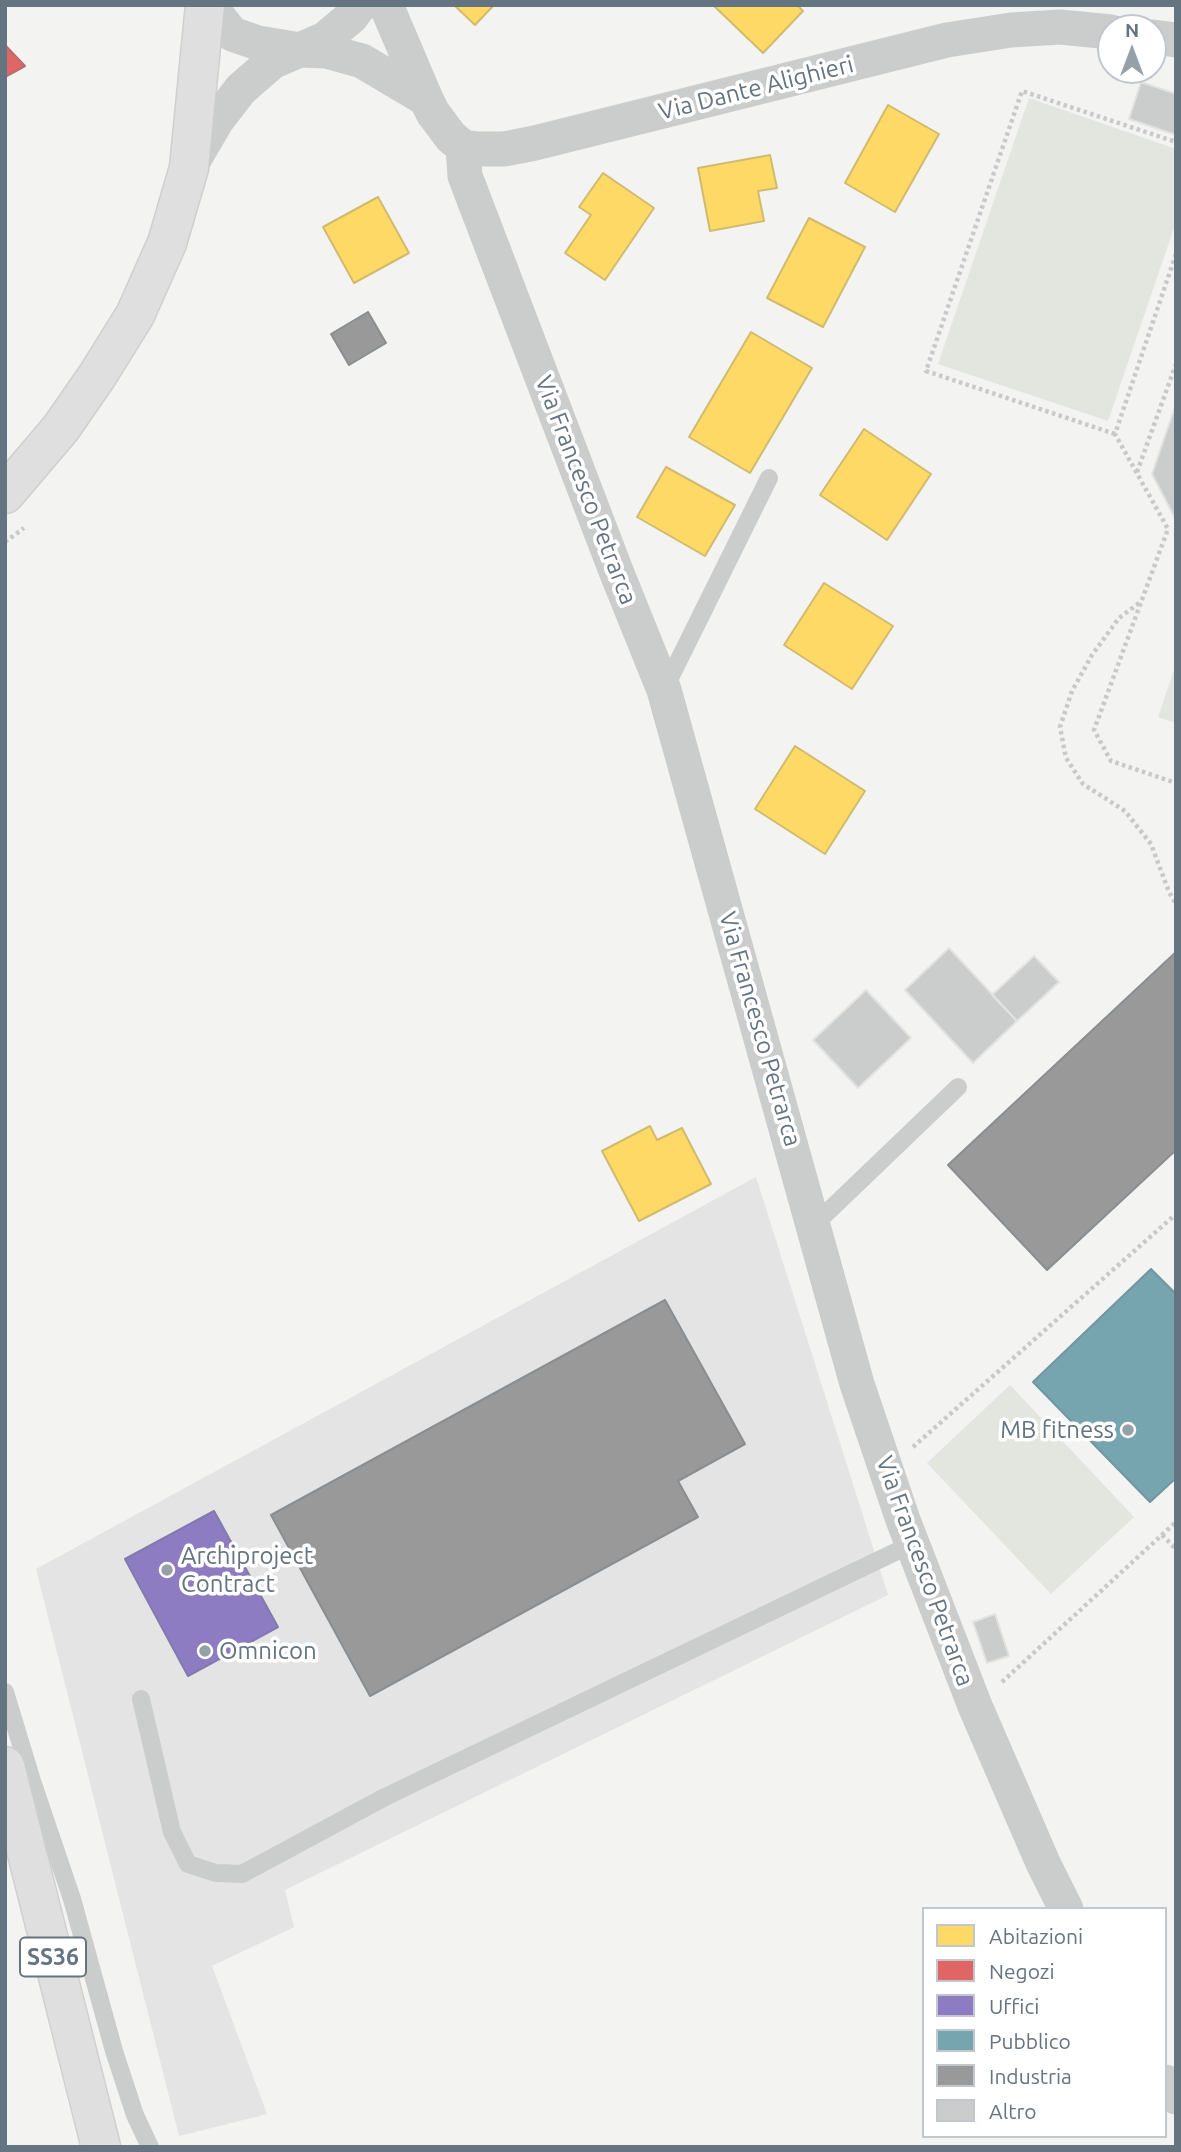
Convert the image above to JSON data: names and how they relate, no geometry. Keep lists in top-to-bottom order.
{
  "streets": {
    "main road": ["SS36"],
    "street": ["Via Dante Alighieri", "Via Francesco Petrarca"]
  },
  "crossings": [
    ["Via Dante Alighieri", "Via Francesco Petrarca"]
  ],
  "places": ["MB fitness", "Archiproject Contract", "Omnicon"],
  "legend": [
    "Abitazioni",
    "Negozi",
    "Uffici",
    "Pubblico",
    "Industria",
    "Altro"
  ],
  "north": "top"
}
